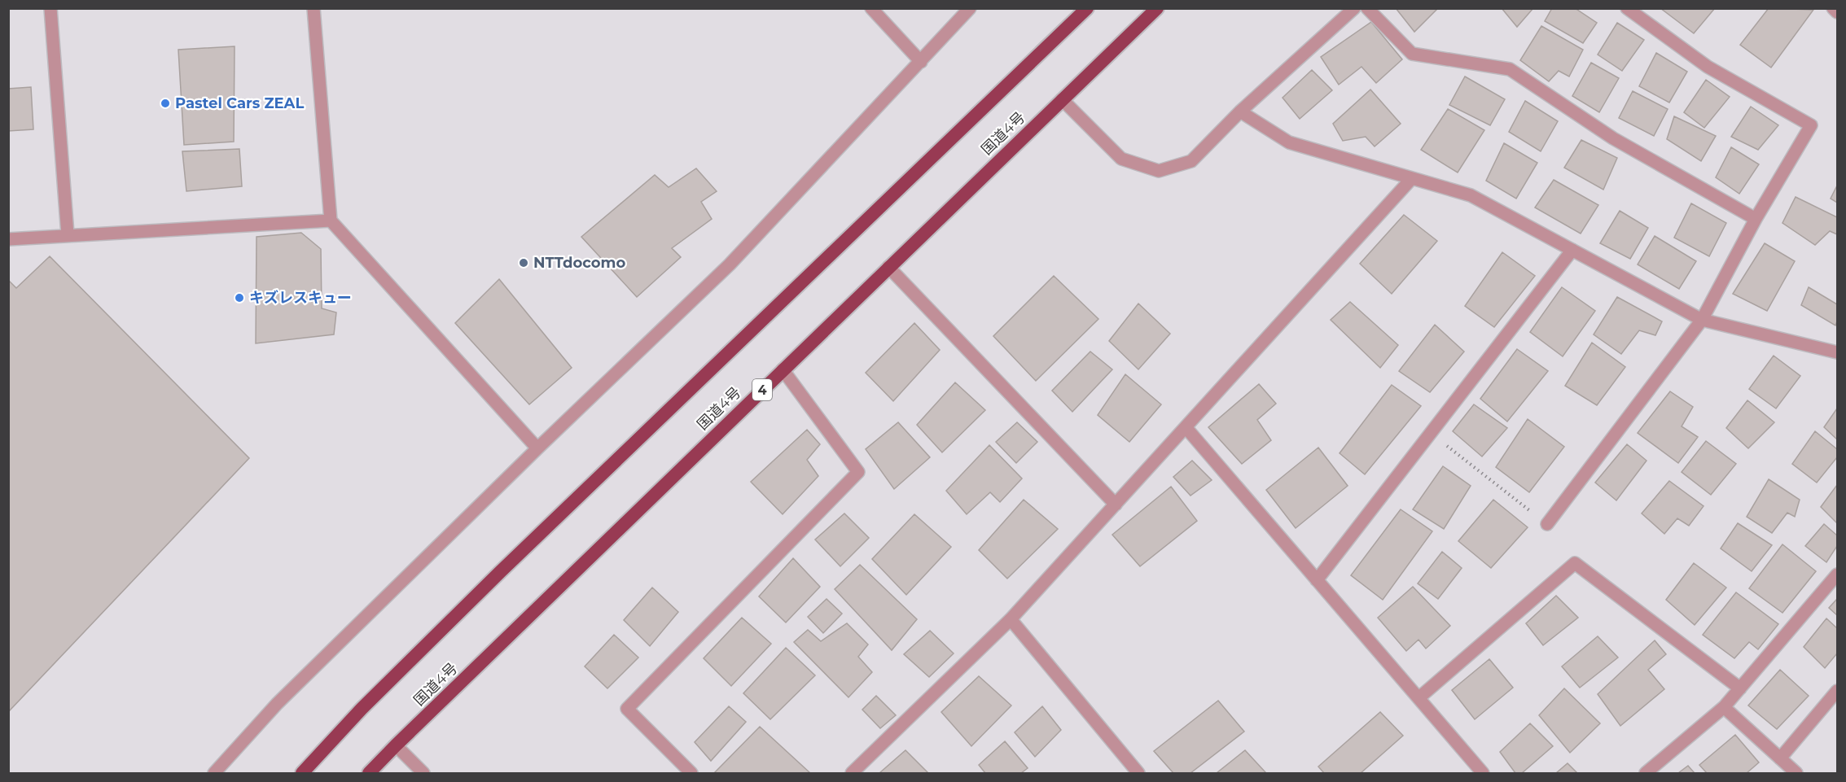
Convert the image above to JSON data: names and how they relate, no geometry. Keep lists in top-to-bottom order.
{
  "streets": {
    "highway": ["国道4号", "4"]
  },
  "places": ["Pastel Cars ZEAL", "NTTdocomo", "キズレスキュー"]
}
